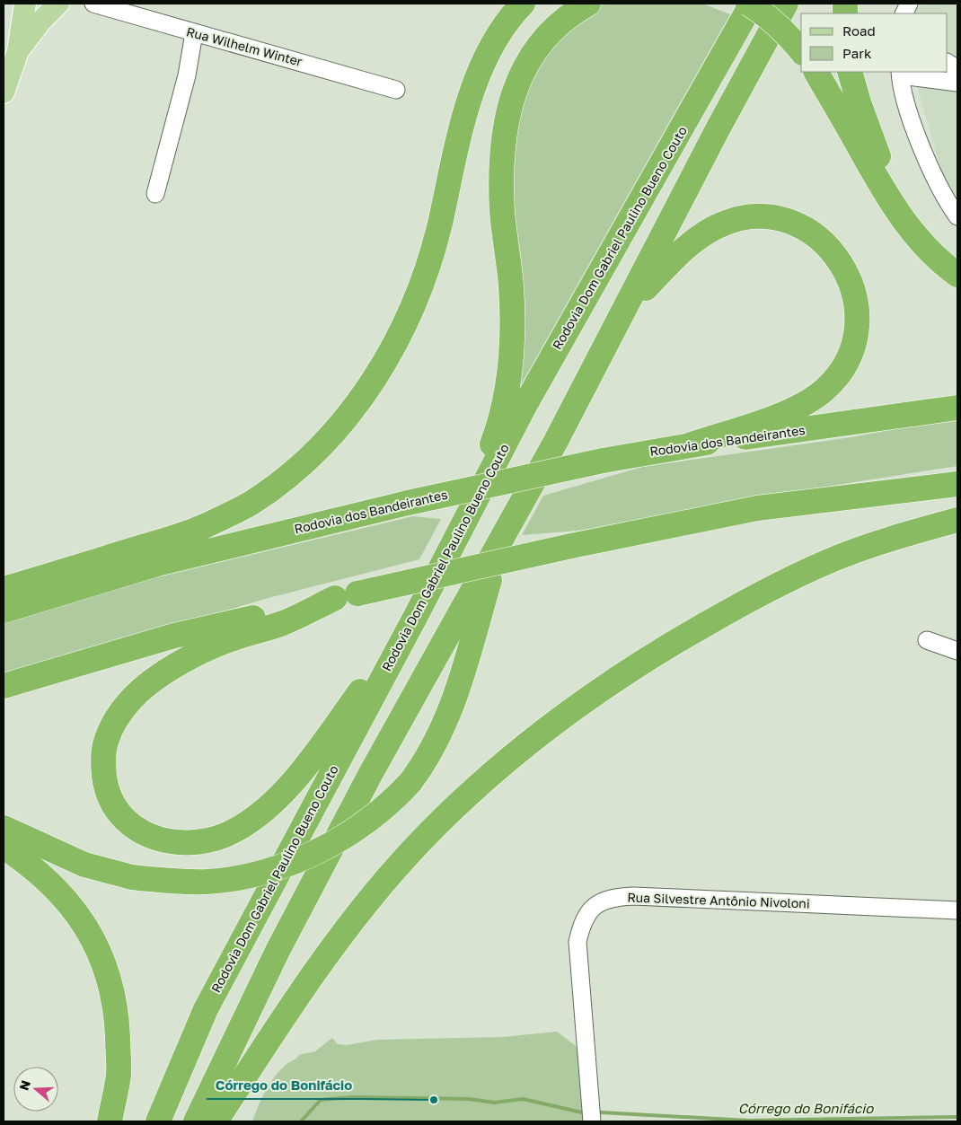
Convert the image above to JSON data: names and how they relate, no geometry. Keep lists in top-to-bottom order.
{
  "streets": {
    "highway": ["Rodovia Dom Gabriel Paulino Bueno Couto", "Rodovia dos Bandeirantes"],
    "street": ["Rua Wilhelm Winter", "Rua Silvestre Antônio Nivoloni"]
  },
  "water": ["Córrego do Bonifácio"],
  "places": ["Córrego do Bonifácio"],
  "legend": ["Road", "Park"],
  "north": "left"
}
